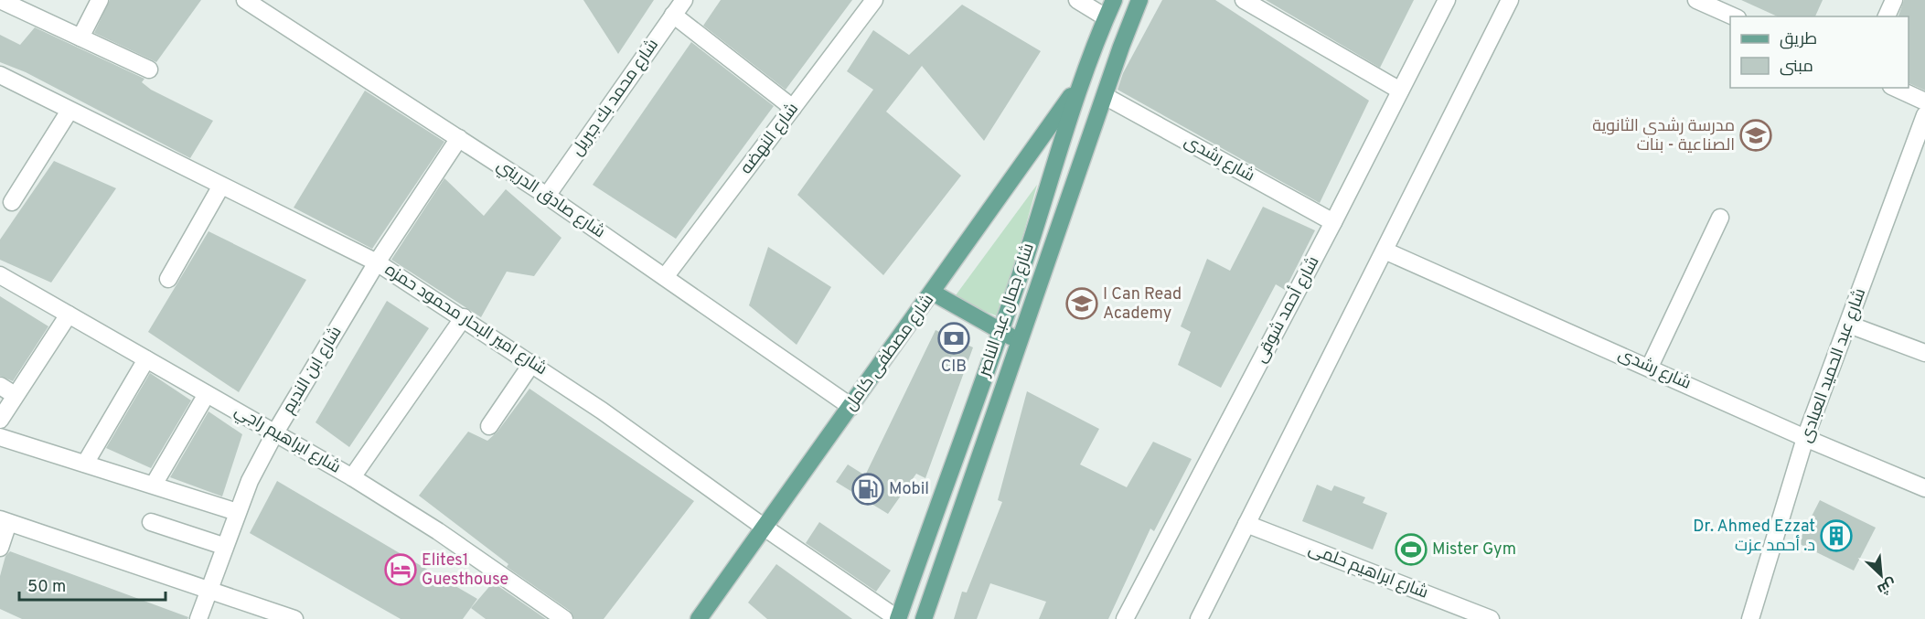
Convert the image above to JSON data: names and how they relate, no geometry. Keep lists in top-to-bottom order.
{
  "streets": {
    "main road": ["شارع جمال عبد الناصر", "شارع مصطفى كامل"],
    "street": [
      "شارع محمد بك جبريل",
      "شارع النهضه",
      "شارع رشدى",
      "شارع صادق الدريني",
      "شارع أحمد شوقى",
      "شارع امير البحار محمود حمزه",
      "شارع عبد الحميد العبادى",
      "شارع ابن النديم",
      "شارع ابراهيم راجي",
      "شارع ابراهيم حلمى"
    ]
  },
  "crossings": [
    ["شارع محمد بك جبريل", "شارع صادق الدريني"],
    ["شارع النهضه", "شارع صادق الدريني"],
    ["شارع رشدى", "شارع جمال عبد الناصر"],
    ["شارع رشدى", "شارع أحمد شوقى"],
    ["شارع رشدى", "شارع عبد الحميد العبادى"],
    ["شارع صادق الدريني", "شارع مصطفى كامل"],
    ["شارع صادق الدريني", "شارع ابن النديم"],
    ["شارع جمال عبد الناصر", "شارع امير البحار محمود حمزه"],
    ["شارع جمال عبد الناصر", "شارع مصطفى كامل"],
    ["شارع امير البحار محمود حمزه", "شارع مصطفى كامل"],
    ["شارع امير البحار محمود حمزه", "شارع ابن النديم"],
    ["شارع ابن النديم", "شارع ابراهيم راجي"]
  ],
  "places": {
    "school or university": ["مدرسة رشدي الثانوية الصناعية - بنات", "I Can Read Academy"],
    "bank": ["CIB"],
    "fuel station": ["Mobil"],
    "building": ["Dr. Ahmed Ezzat د. أحمد عزت"],
    "sports": ["Mister Gym"],
    "hotel": ["Elites1 Guesthouse"]
  },
  "legend": ["طريق", "مبنى"],
  "scale_bar": "50 m",
  "north": "bottom right"
}
